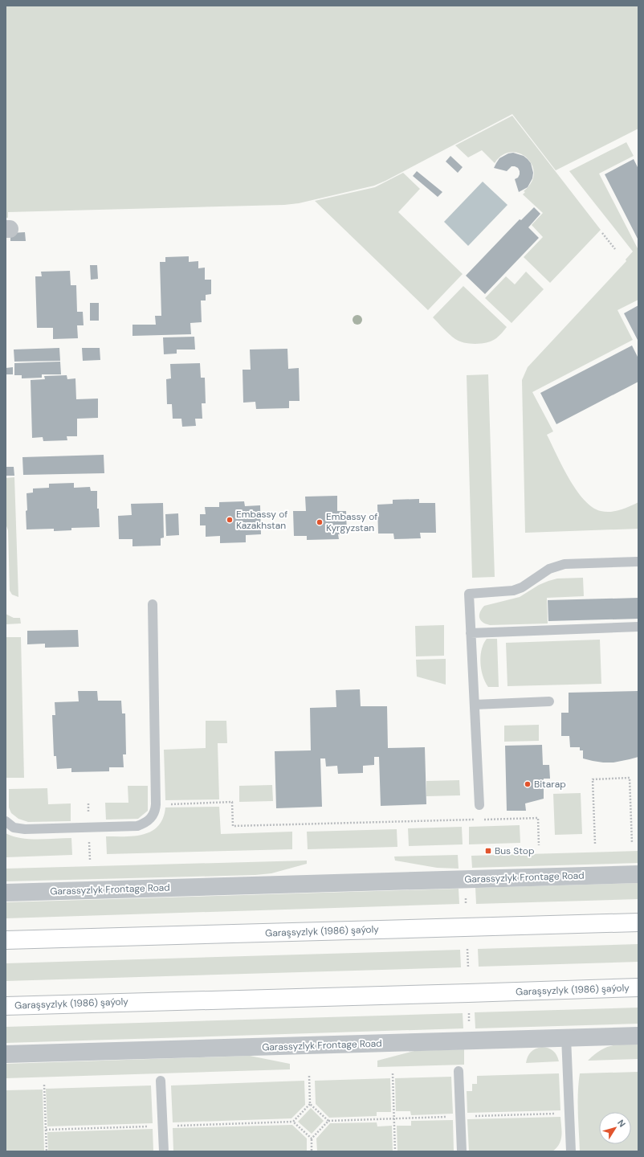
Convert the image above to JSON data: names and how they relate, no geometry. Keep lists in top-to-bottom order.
{
  "streets": {
    "main road": ["Garaşsyzlyk (1986) şaýoly"],
    "street": ["Garassyzlyk Frontage Road"]
  },
  "places": {
    "other": ["Embassy of Kazakhstan", "Embassy of Kyrgyzstan", "Bitarap"],
    "transit": ["Bus Stop"]
  },
  "north": "top right"
}
